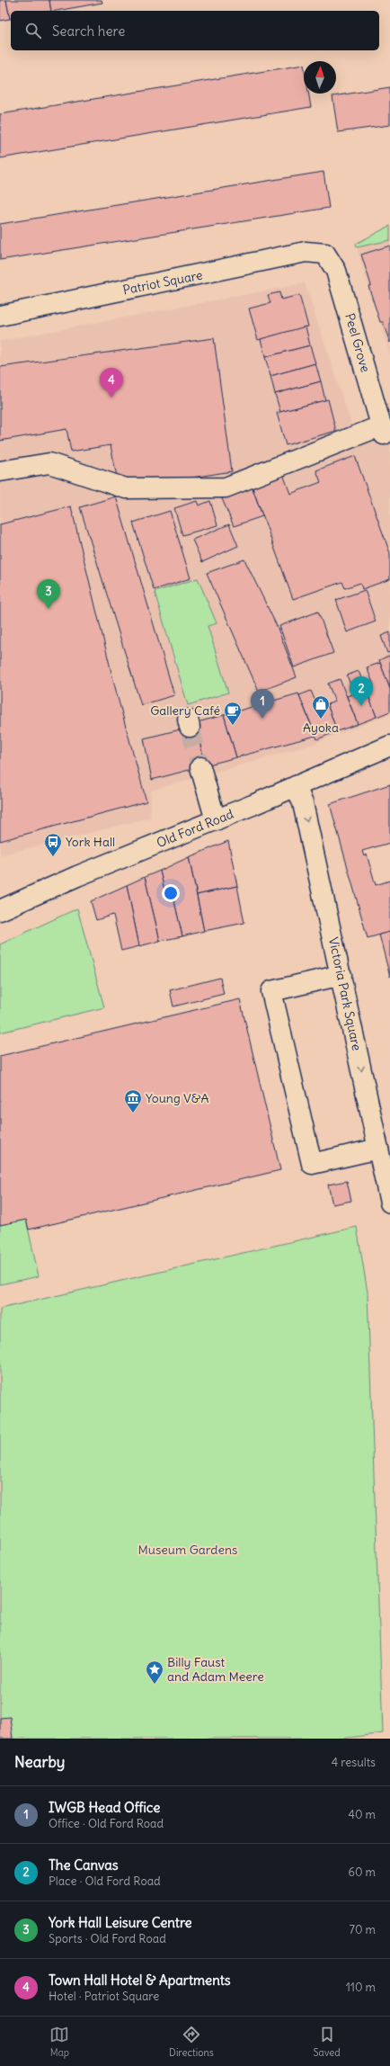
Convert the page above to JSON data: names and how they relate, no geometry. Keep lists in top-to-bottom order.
{
  "streets": {
    "street": [
      "Patriot Square",
      "Peel Grove",
      "Old Ford Road",
      "Victoria Park Square"
    ]
  },
  "crossings": [
    ["Patriot Square", "Peel Grove"],
    ["Old Ford Road", "Victoria Park Square"]
  ],
  "one_way": ["Victoria Park Square"],
  "parks": ["Museum Gardens"],
  "places": {
    "shop": ["Ayoka"],
    "cafe": ["Gallery Café"],
    "bus stop": ["York Hall"],
    "museum": ["Young V&A"],
    "place": ["Billy Faust and Adam Meere"]
  },
  "north": "top",
  "page": {
    "search": "Search here",
    "pins": [
      "4",
      "3",
      "2",
      "1"
    ],
    "heading": ["Nearby", "4 results"],
    "list": [
      {
        "mark": "1",
        "name": "IWGB Head Office",
        "note": "Office · Old Ford Road",
        "value": "40 m"
      },
      {
        "mark": "2",
        "name": "The Canvas",
        "note": "Place · Old Ford Road",
        "value": "60 m"
      },
      {
        "mark": "3",
        "name": "York Hall Leisure Centre",
        "note": "Sports · Old Ford Road",
        "value": "70 m"
      },
      {
        "mark": "4",
        "name": "Town Hall Hotel & Apartments",
        "note": "Hotel · Patriot Square",
        "value": "110 m"
      }
    ],
    "nav": ["Map", "Directions", "Saved"]
  }
}
